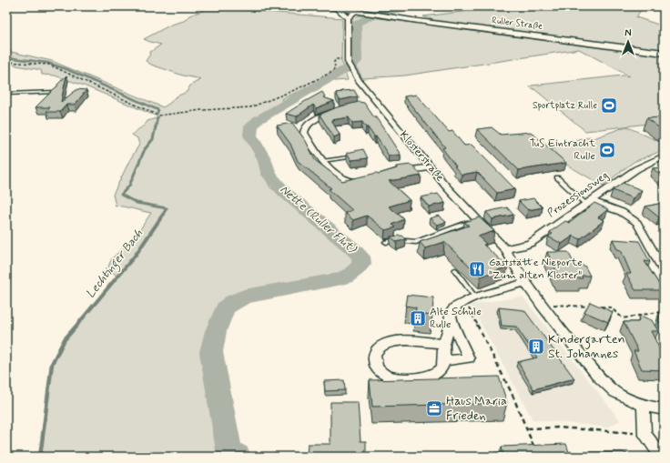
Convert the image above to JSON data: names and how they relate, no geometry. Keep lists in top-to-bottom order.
{
  "streets": {
    "main road": ["Ruller Straße"],
    "street": ["Klosterstraße", "Prozessionsweg"]
  },
  "crossings": [
    ["Klosterstraße", "Prozessionsweg"]
  ],
  "water": ["Nette (Ruller Flut)", "Lechtinger Bach"],
  "places": {
    "sports": ["Sportplatz Rulle", "TuS Eintracht Rulle"],
    "restaurant": ["Gaststätte Nieporte \"Zum alten Kloster\""],
    "building": ["Alte Schule Rulle", "Kindergarten St. Johannes"],
    "office": ["Haus Maria Frieden"]
  },
  "north": "top"
}
